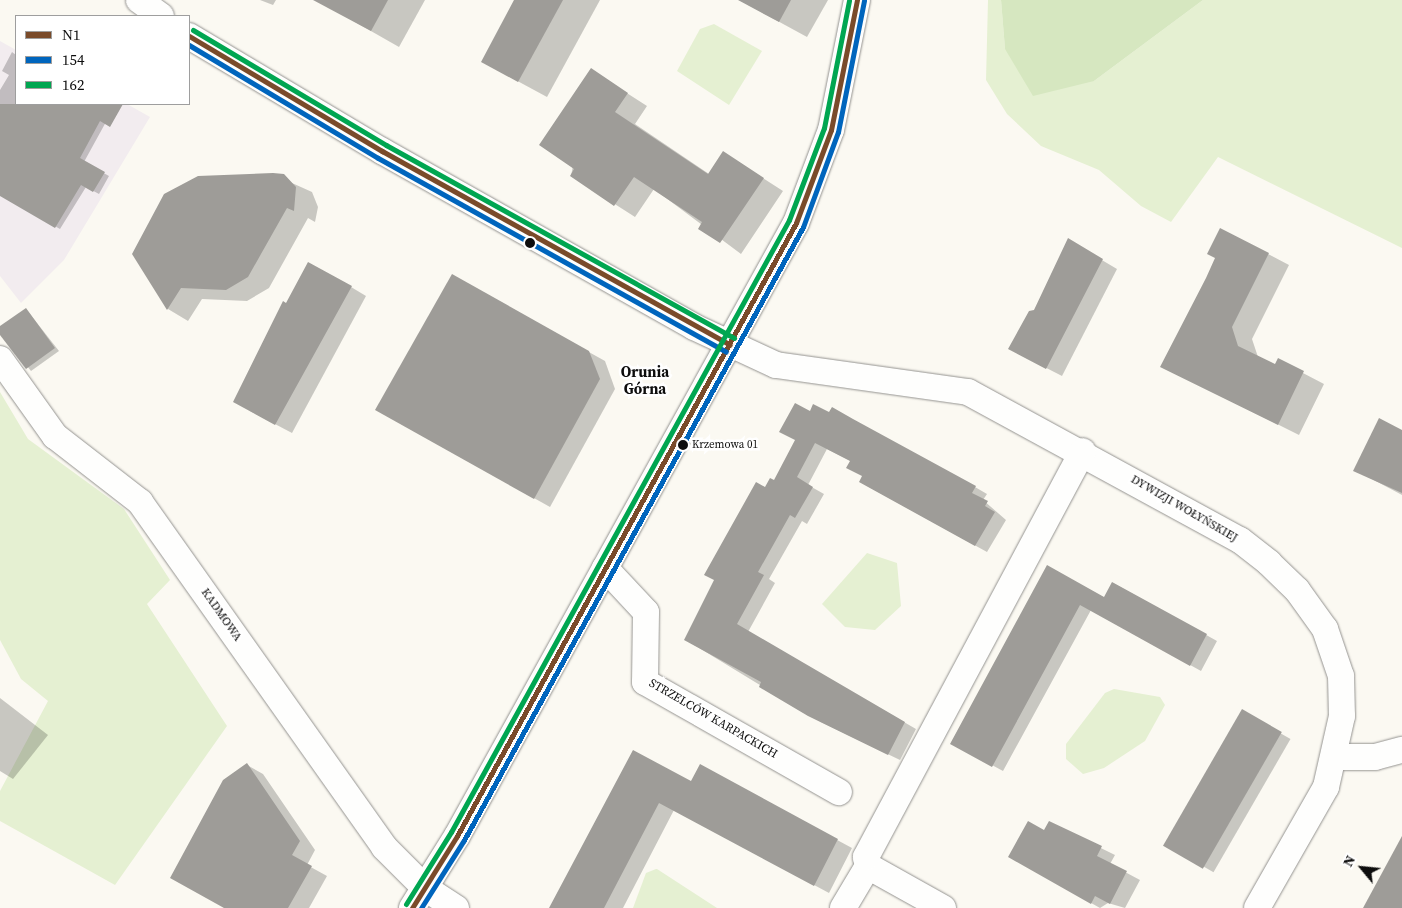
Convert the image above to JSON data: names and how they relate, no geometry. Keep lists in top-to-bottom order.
{
  "streets": {
    "street": ["DYWIZJI WOŁYŃSKIEJ", "KADMOWA", "STRZELCÓW KARPACKICH"]
  },
  "districts": ["Orunia Górna"],
  "places": ["Krzemowa 01"],
  "lines": ["transit line N1", "transit line 162", "transit line 154"],
  "legend": ["N1", "154", "162"],
  "north": "top left"
}
